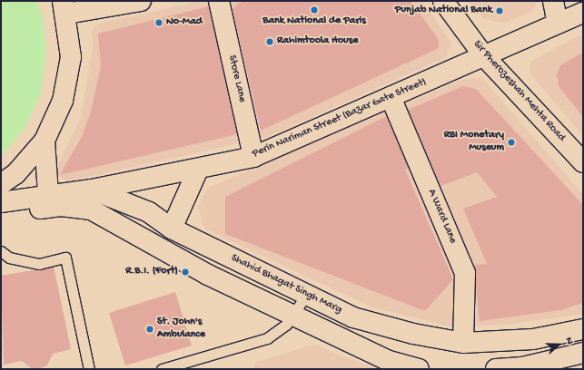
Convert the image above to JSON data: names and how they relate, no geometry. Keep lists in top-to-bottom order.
{
  "streets": {
    "street": [
      "Store Lane",
      "Sir Pherozeshah Mehta Road",
      "Perin Nariman Street (Bazar Gate Street)",
      "A Ward Lane",
      "Shahid Bhagat Singh Marg"
    ]
  },
  "crossings": [
    ["Store Lane", "Perin Nariman Street (Bazar Gate Street)"],
    ["Sir Pherozeshah Mehta Road", "Perin Nariman Street (Bazar Gate Street)"],
    ["Perin Nariman Street (Bazar Gate Street)", "A Ward Lane"],
    ["Perin Nariman Street (Bazar Gate Street)", "Shahid Bhagat Singh Marg"],
    ["A Ward Lane", "Shahid Bhagat Singh Marg"]
  ],
  "places": [
    "Bank National de Paris",
    "Punjab National Bank",
    "No-Mad",
    "Rahimtoola House",
    "RBI Monetary Museum",
    "R.B.I. (Fort)",
    "St. John's Ambulance"
  ],
  "north": "right"
}
